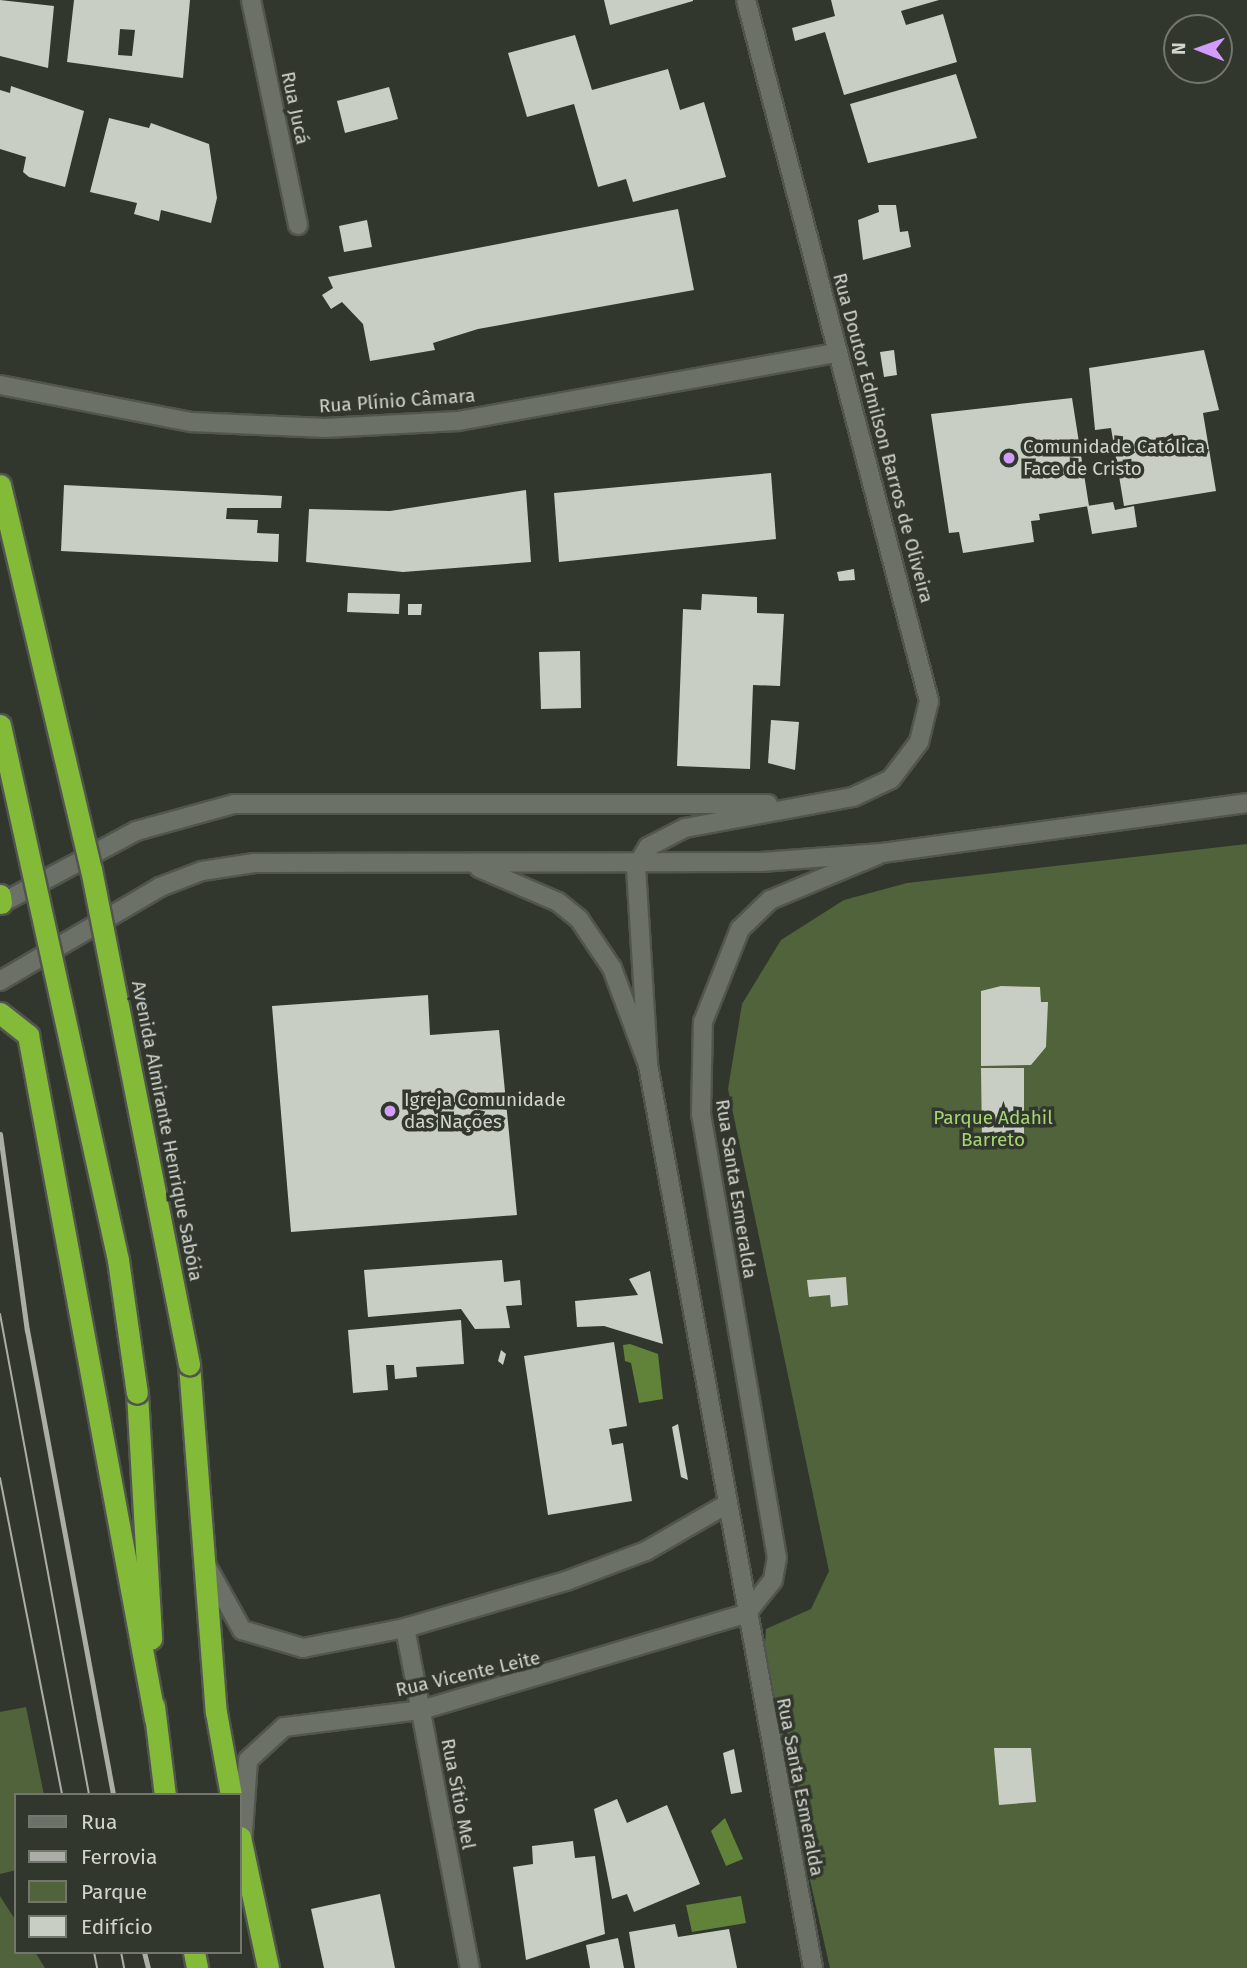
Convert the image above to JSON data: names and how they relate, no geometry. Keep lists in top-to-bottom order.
{
  "streets": {
    "highway": ["Avenida Almirante Henrique Sabóia"],
    "street": [
      "Rua Jucá",
      "Rua Plínio Câmara",
      "Rua Doutor Edmilson Barros de Oliveira",
      "Rua Santa Esmeralda",
      "Rua Vicente Leite",
      "Rua Sítio Mel"
    ]
  },
  "crossings": [
    ["Rua Plínio Câmara", "Rua Doutor Edmilson Barros de Oliveira"],
    ["Rua Santa Esmeralda", "Rua Vicente Leite"],
    ["Rua Vicente Leite", "Rua Sítio Mel"]
  ],
  "parks": ["Parque Adahil Barreto"],
  "places": ["Comunidade Católica Face de Cristo", "Igreja Comunidade das Nações"],
  "legend": [
    "Rua",
    "Ferrovia",
    "Parque",
    "Edifício"
  ],
  "north": "left"
}
